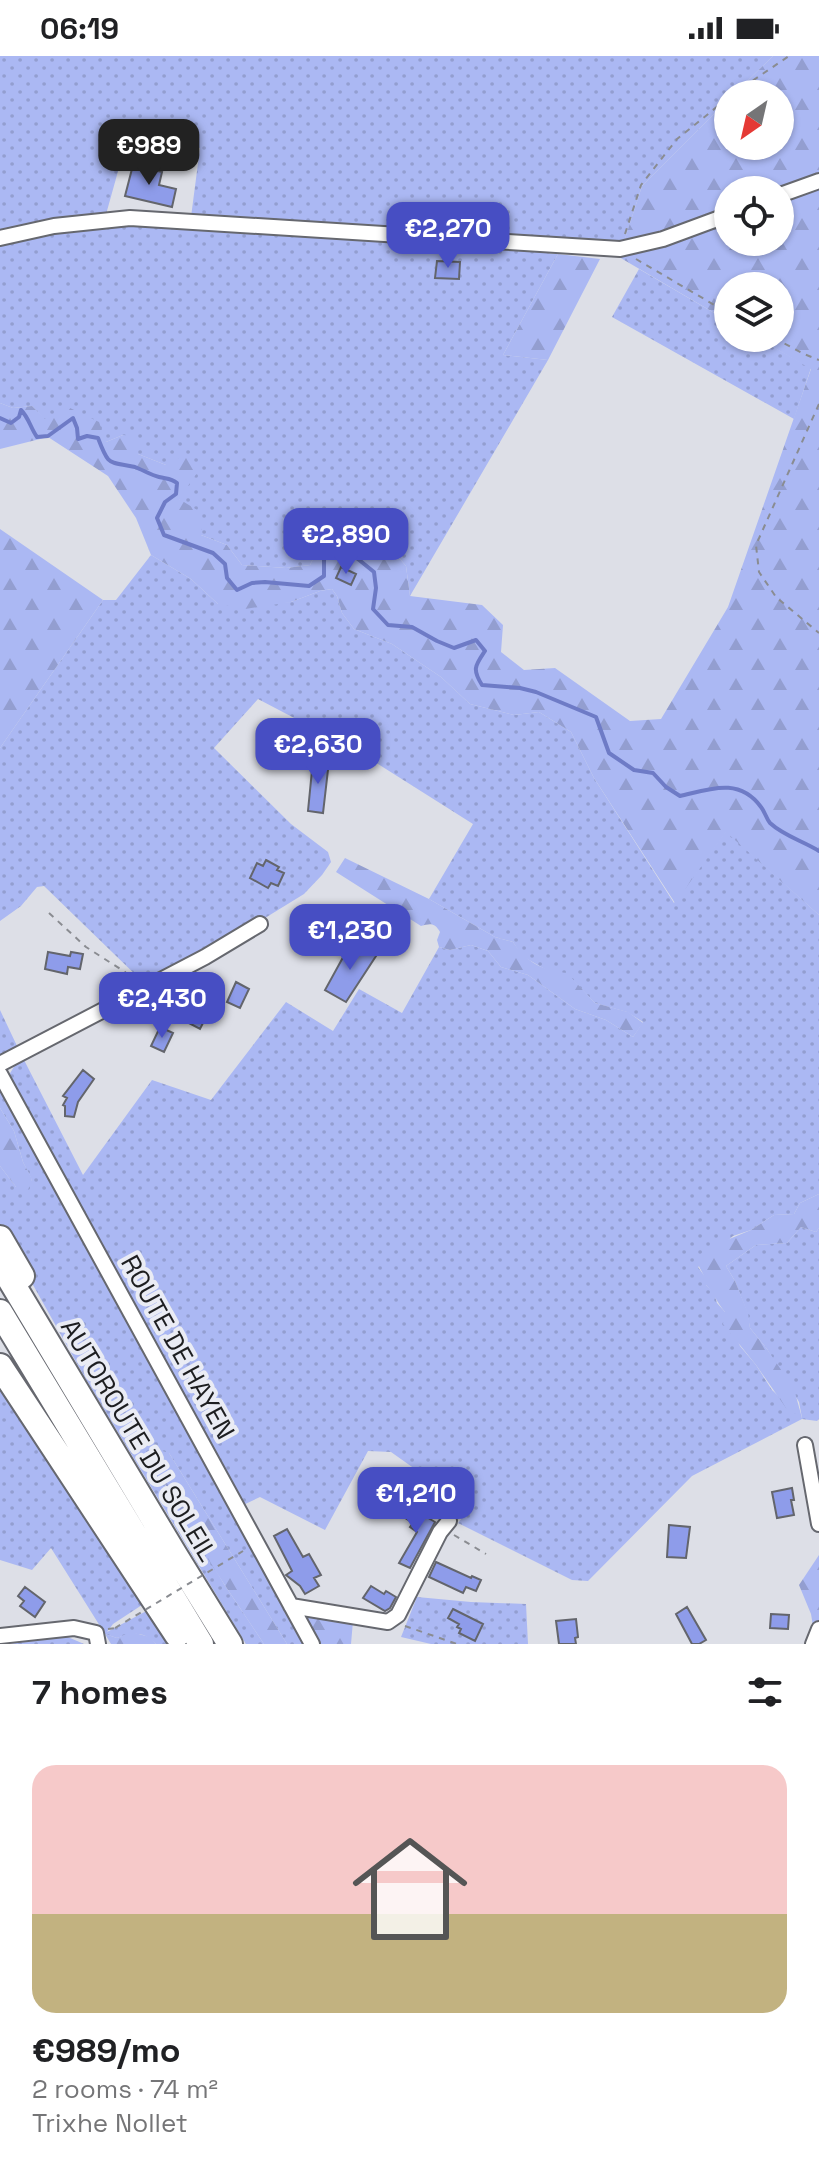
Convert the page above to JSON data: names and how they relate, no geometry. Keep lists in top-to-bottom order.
{
  "streets": {
    "highway": ["AUTOROUTE DU SOLEIL"],
    "street": ["ROUTE DE HAYEN"]
  },
  "north": "bottom left",
  "page": {
    "status": "06:19",
    "price": [
      "€989",
      "€2,270",
      "€2,890",
      "€2,630",
      "€1,230",
      "€2,430",
      "€1,210"
    ],
    "heading": "7 homes",
    "list": [
      {
        "name": "€989/mo",
        "note": "2 rooms · 74 m² · Trixhe Nollet"
      }
    ]
  }
}
